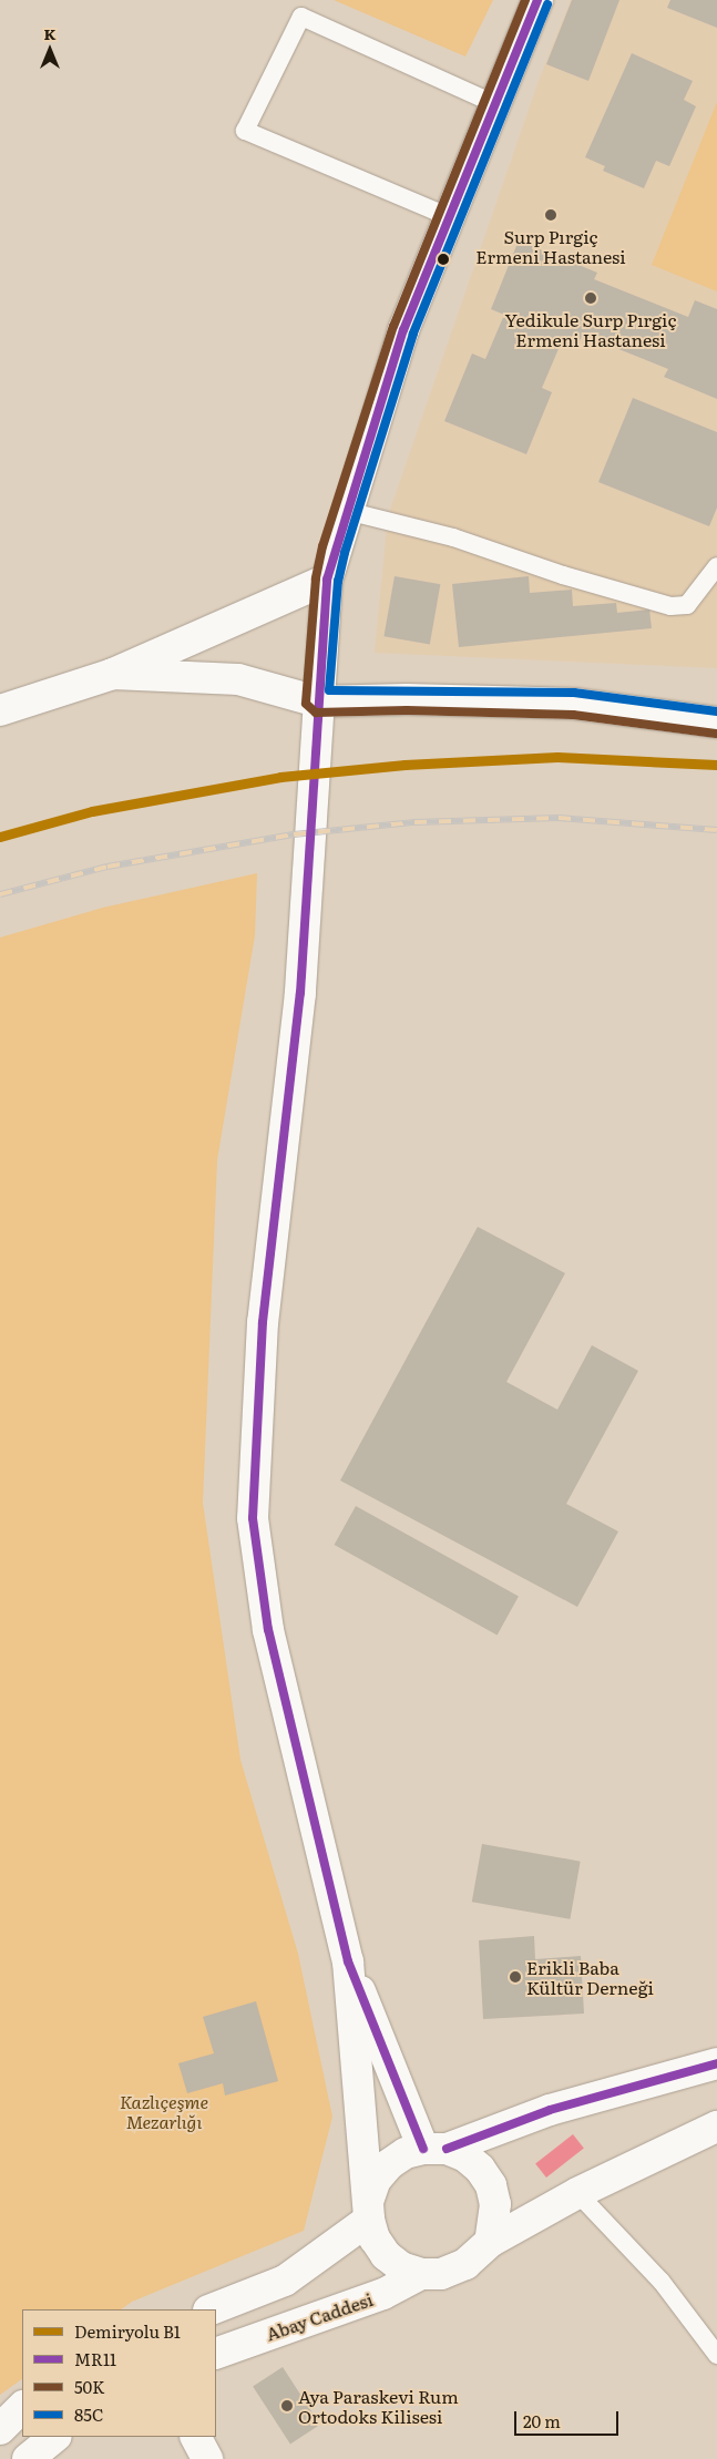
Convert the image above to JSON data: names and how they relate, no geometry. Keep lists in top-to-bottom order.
{
  "streets": {
    "street": ["Abay Caddesi"]
  },
  "parks": ["Kazlıçeşme Mezarlığı"],
  "places": [
    "Surp Pırgiç Ermeni Hastanesi",
    "Yedikule Surp Pırgiç Ermeni Hastanesi",
    "Erikli Baba Kültür Derneği",
    "Aya Paraskevi Rum Ortodoks Kilisesi"
  ],
  "lines": [
    "transit line MR11",
    "transit line 50K",
    "transit line 85C",
    "rail line B1"
  ],
  "legend": [
    "Demiryolu B1",
    "MR11",
    "50K",
    "85C"
  ],
  "scale_bar": "20 m",
  "north": "top"
}
